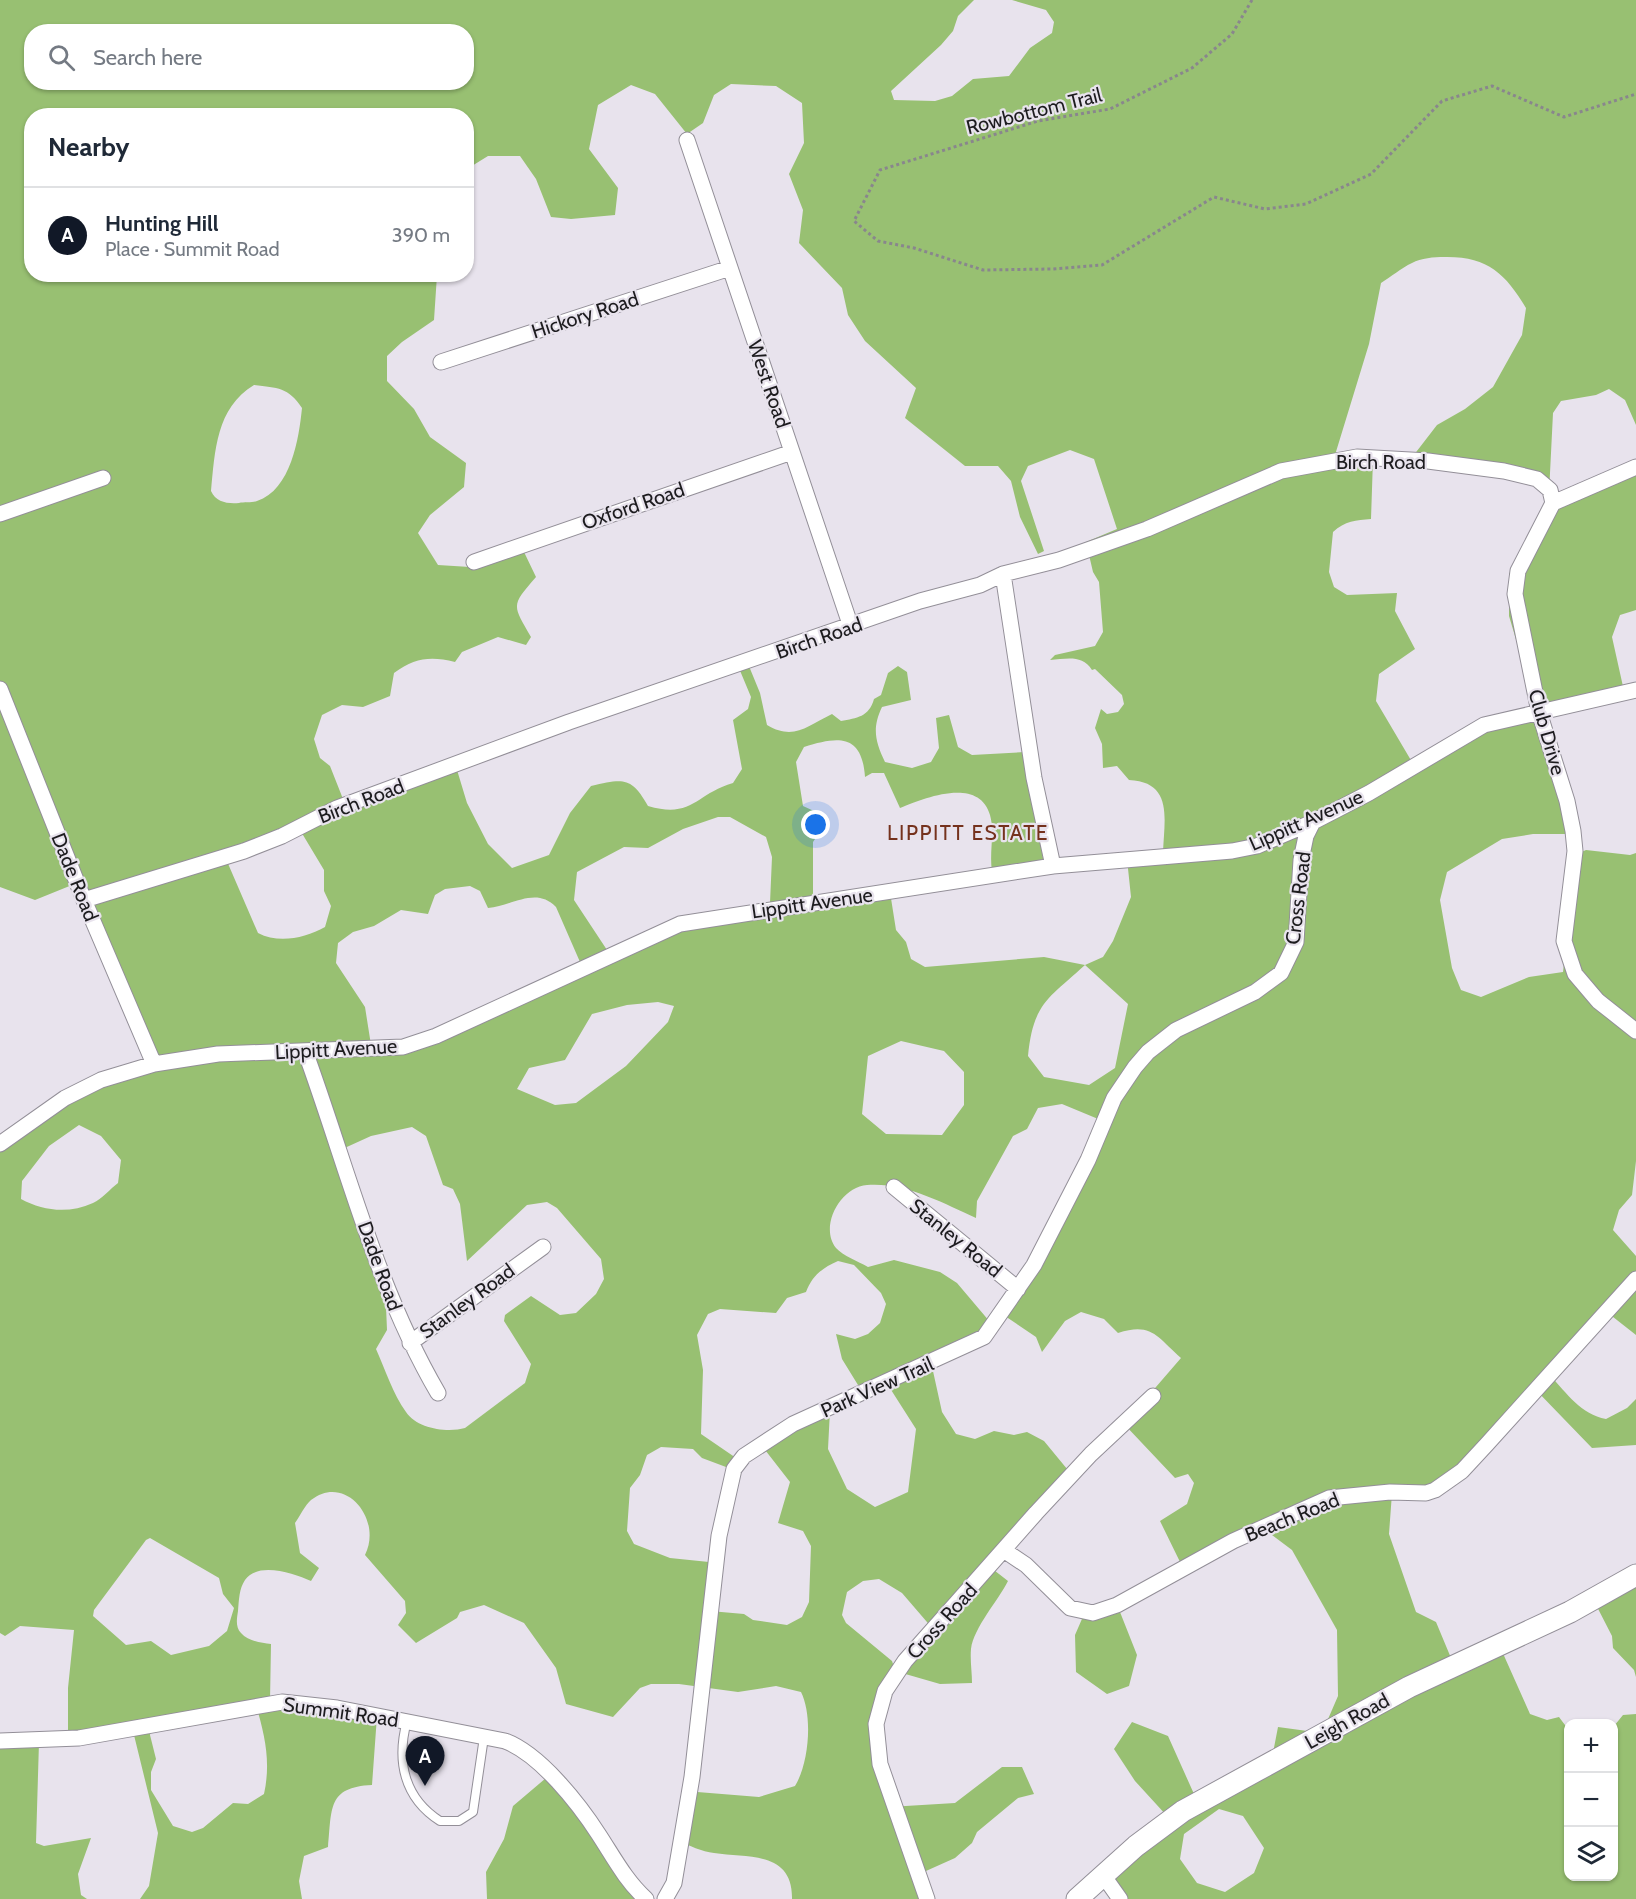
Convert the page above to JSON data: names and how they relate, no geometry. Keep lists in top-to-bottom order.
{
  "streets": {
    "street": [
      "Hickory Road",
      "West Road",
      "Birch Road",
      "Oxford Road",
      "Club Drive",
      "Lippitt Avenue",
      "Dade Road",
      "Cross Road",
      "Stanley Road",
      "Park View Trail",
      "Beach Road",
      "Summit Road",
      "Leigh Road"
    ],
    "path": ["Rowbottom Trail"]
  },
  "crossings": [
    ["Hickory Road", "West Road"],
    ["West Road", "Birch Road"],
    ["West Road", "Oxford Road"],
    ["Birch Road", "Club Drive"],
    ["Birch Road", "Dade Road"],
    ["Club Drive", "Lippitt Avenue"],
    ["Lippitt Avenue", "Dade Road"],
    ["Lippitt Avenue", "Cross Road"],
    ["Dade Road", "Stanley Road"],
    ["Cross Road", "Park View Trail"],
    ["Cross Road", "Beach Road"],
    ["Stanley Road", "Park View Trail"]
  ],
  "districts": ["LIPPITT ESTATE"],
  "page": {
    "search": "Search here",
    "heading": "Nearby",
    "list": [
      {
        "mark": "A",
        "name": "Hunting Hill",
        "note": "Place · Summit Road",
        "value": "390 m"
      }
    ],
    "map_buttons": ["+", "−"],
    "pins": "A"
  }
}
